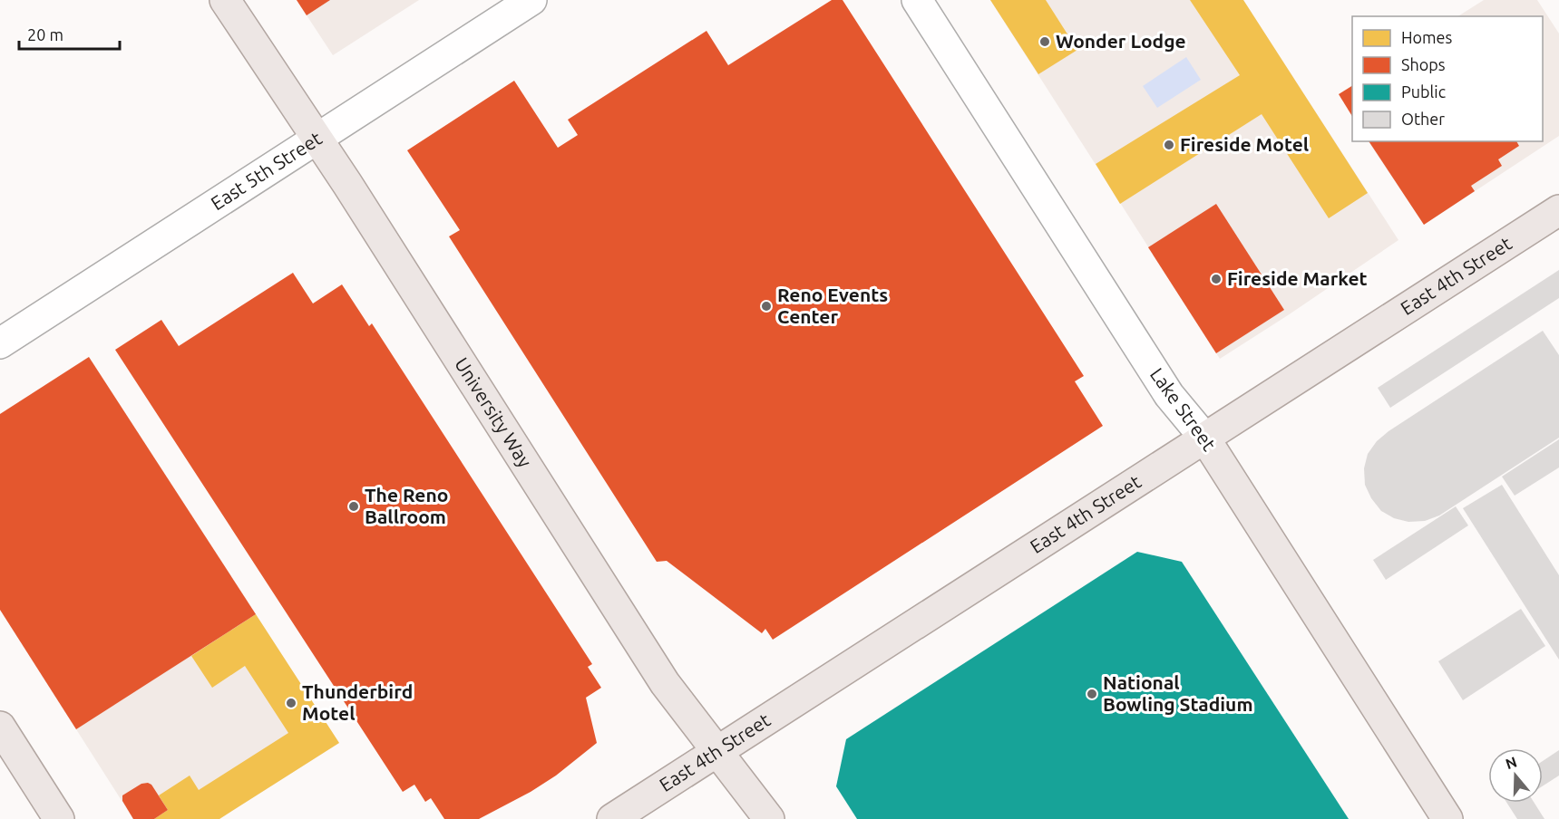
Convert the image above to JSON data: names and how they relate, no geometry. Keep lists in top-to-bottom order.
{
  "streets": {
    "main road": ["East 4th Street", "Lake Street", "University Way"],
    "street": ["East 5th Street"]
  },
  "crossings": [
    ["East 5th Street", "University Way"],
    ["East 4th Street", "Lake Street"],
    ["East 4th Street", "University Way"]
  ],
  "places": [
    "Wonder Lodge",
    "Fireside Motel",
    "Fireside Market",
    "Reno Events Center",
    "The Reno Ballroom",
    "National Bowling Stadium",
    "Thunderbird Motel"
  ],
  "legend": [
    "Homes",
    "Shops",
    "Public",
    "Other"
  ],
  "scale_bar": "20 m",
  "north": "top"
}
